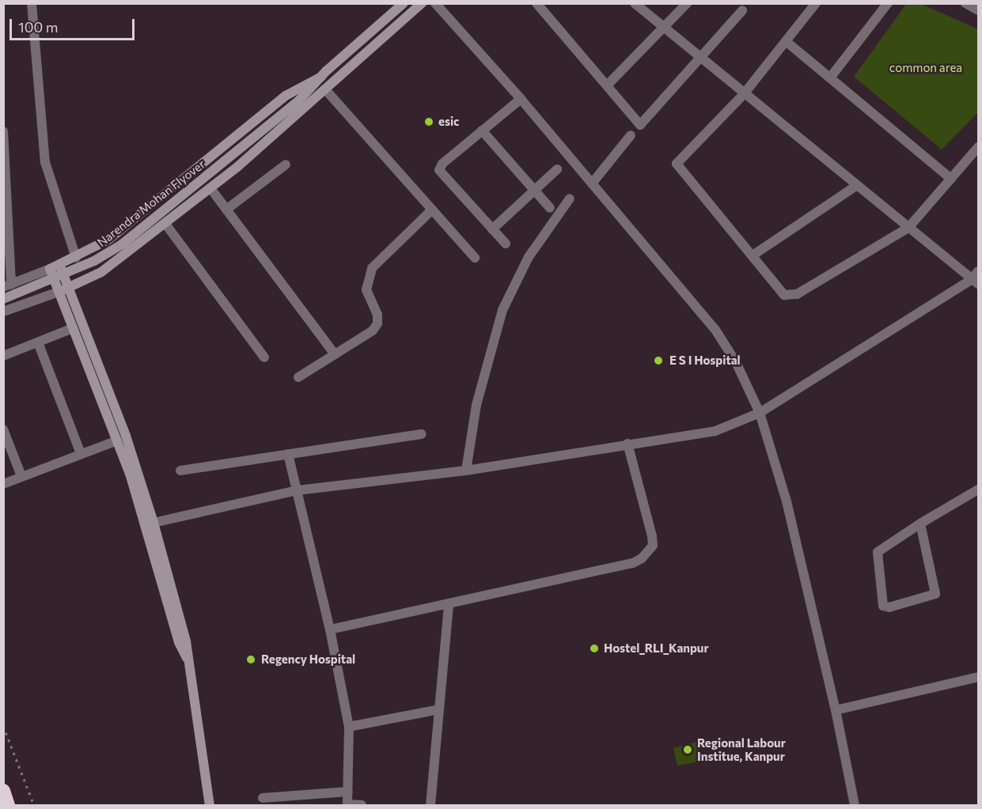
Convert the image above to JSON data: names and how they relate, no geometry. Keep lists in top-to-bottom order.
{
  "streets": {
    "street": ["Narendra Mohan Flyover"]
  },
  "parks": ["common area"],
  "places": [
    "esic",
    "E S I Hospital",
    "Hostel_RLI_Kanpur",
    "Regency Hospital",
    "Regional Labour Institue, Kanpur"
  ],
  "scale_bar": "100 m"
}
